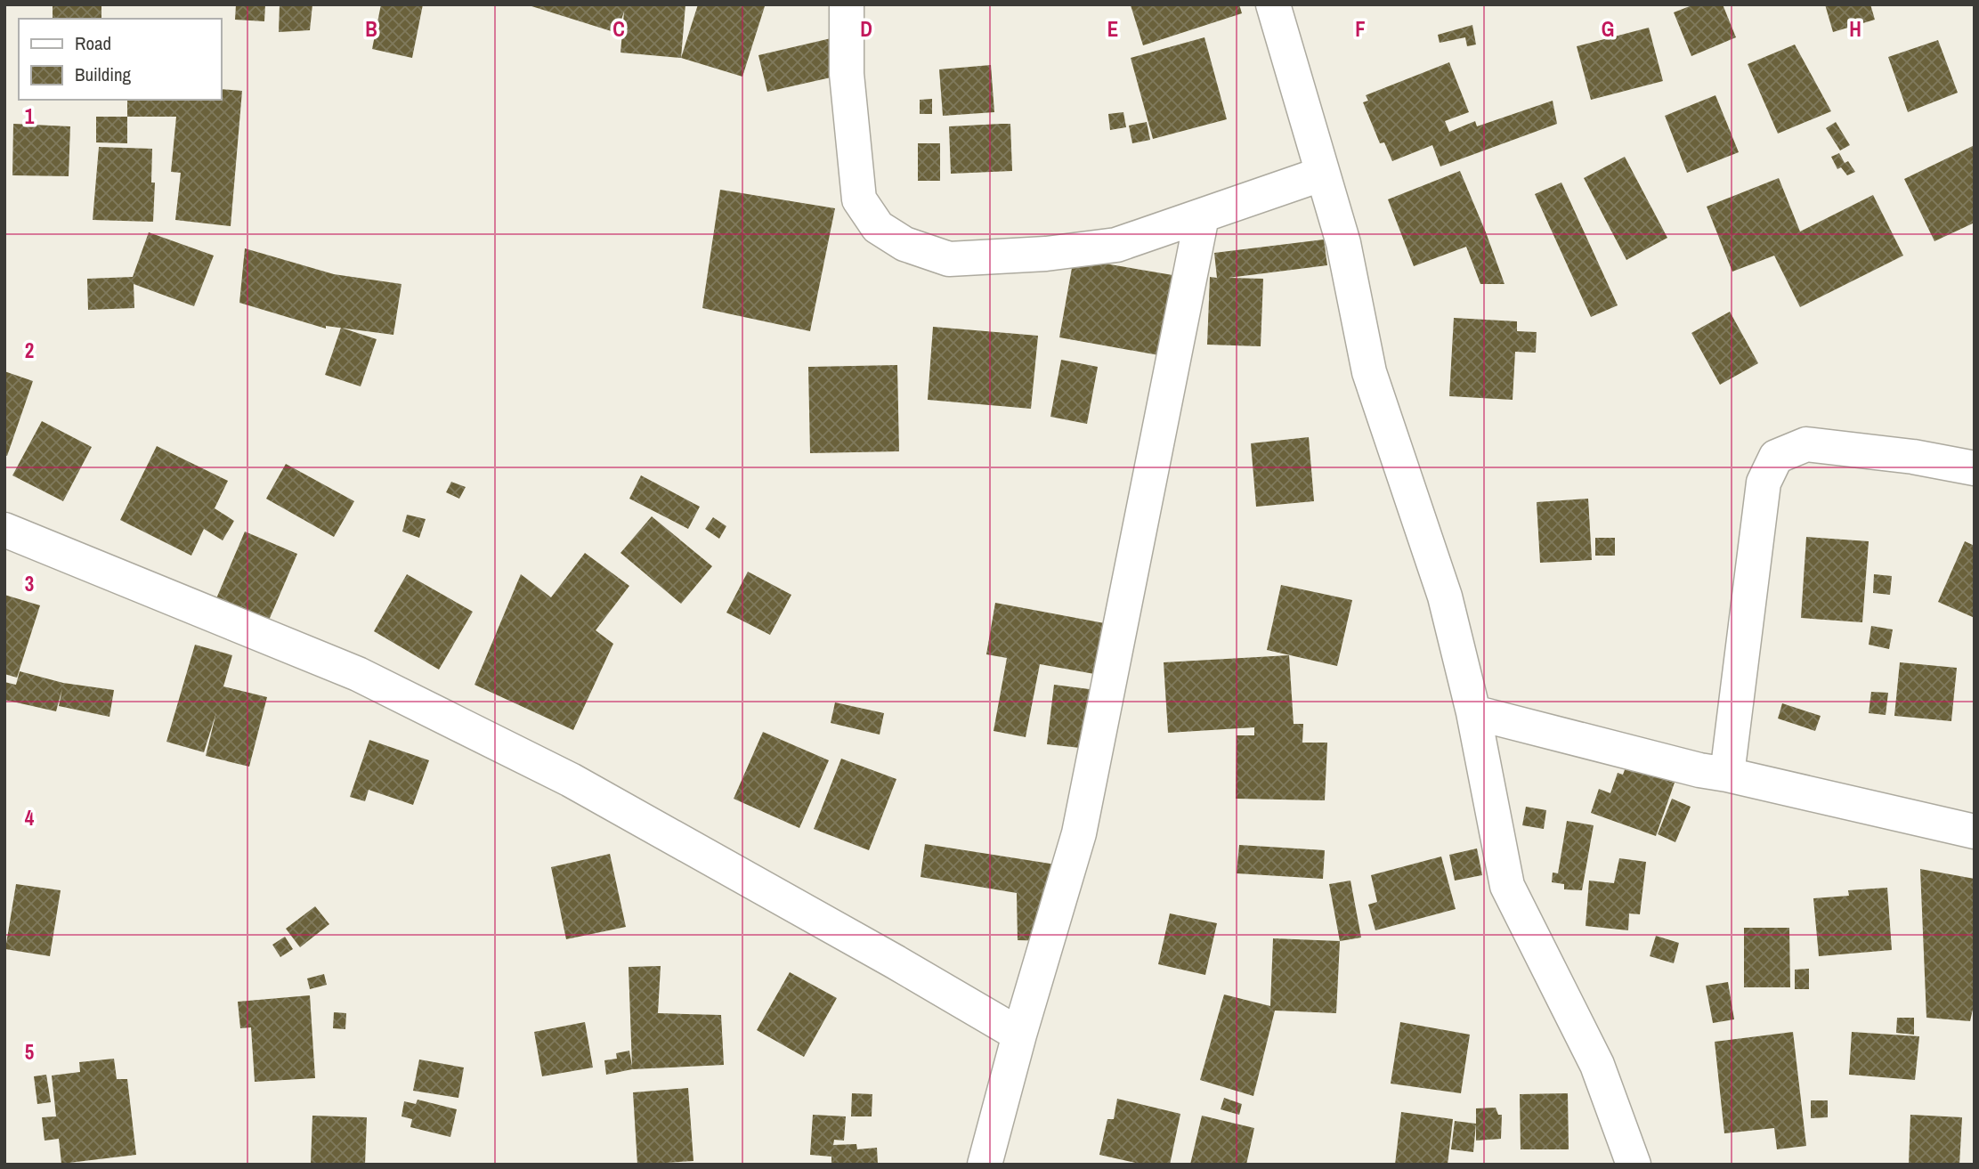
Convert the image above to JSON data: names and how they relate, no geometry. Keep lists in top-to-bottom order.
{
  "legend": ["Road", "Building"],
  "grid": {
    "columns": [
      "B",
      "C",
      "D",
      "E",
      "F",
      "G",
      "H"
    ],
    "rows": [
      "1",
      "2",
      "3",
      "4",
      "5"
    ]
  }
}
